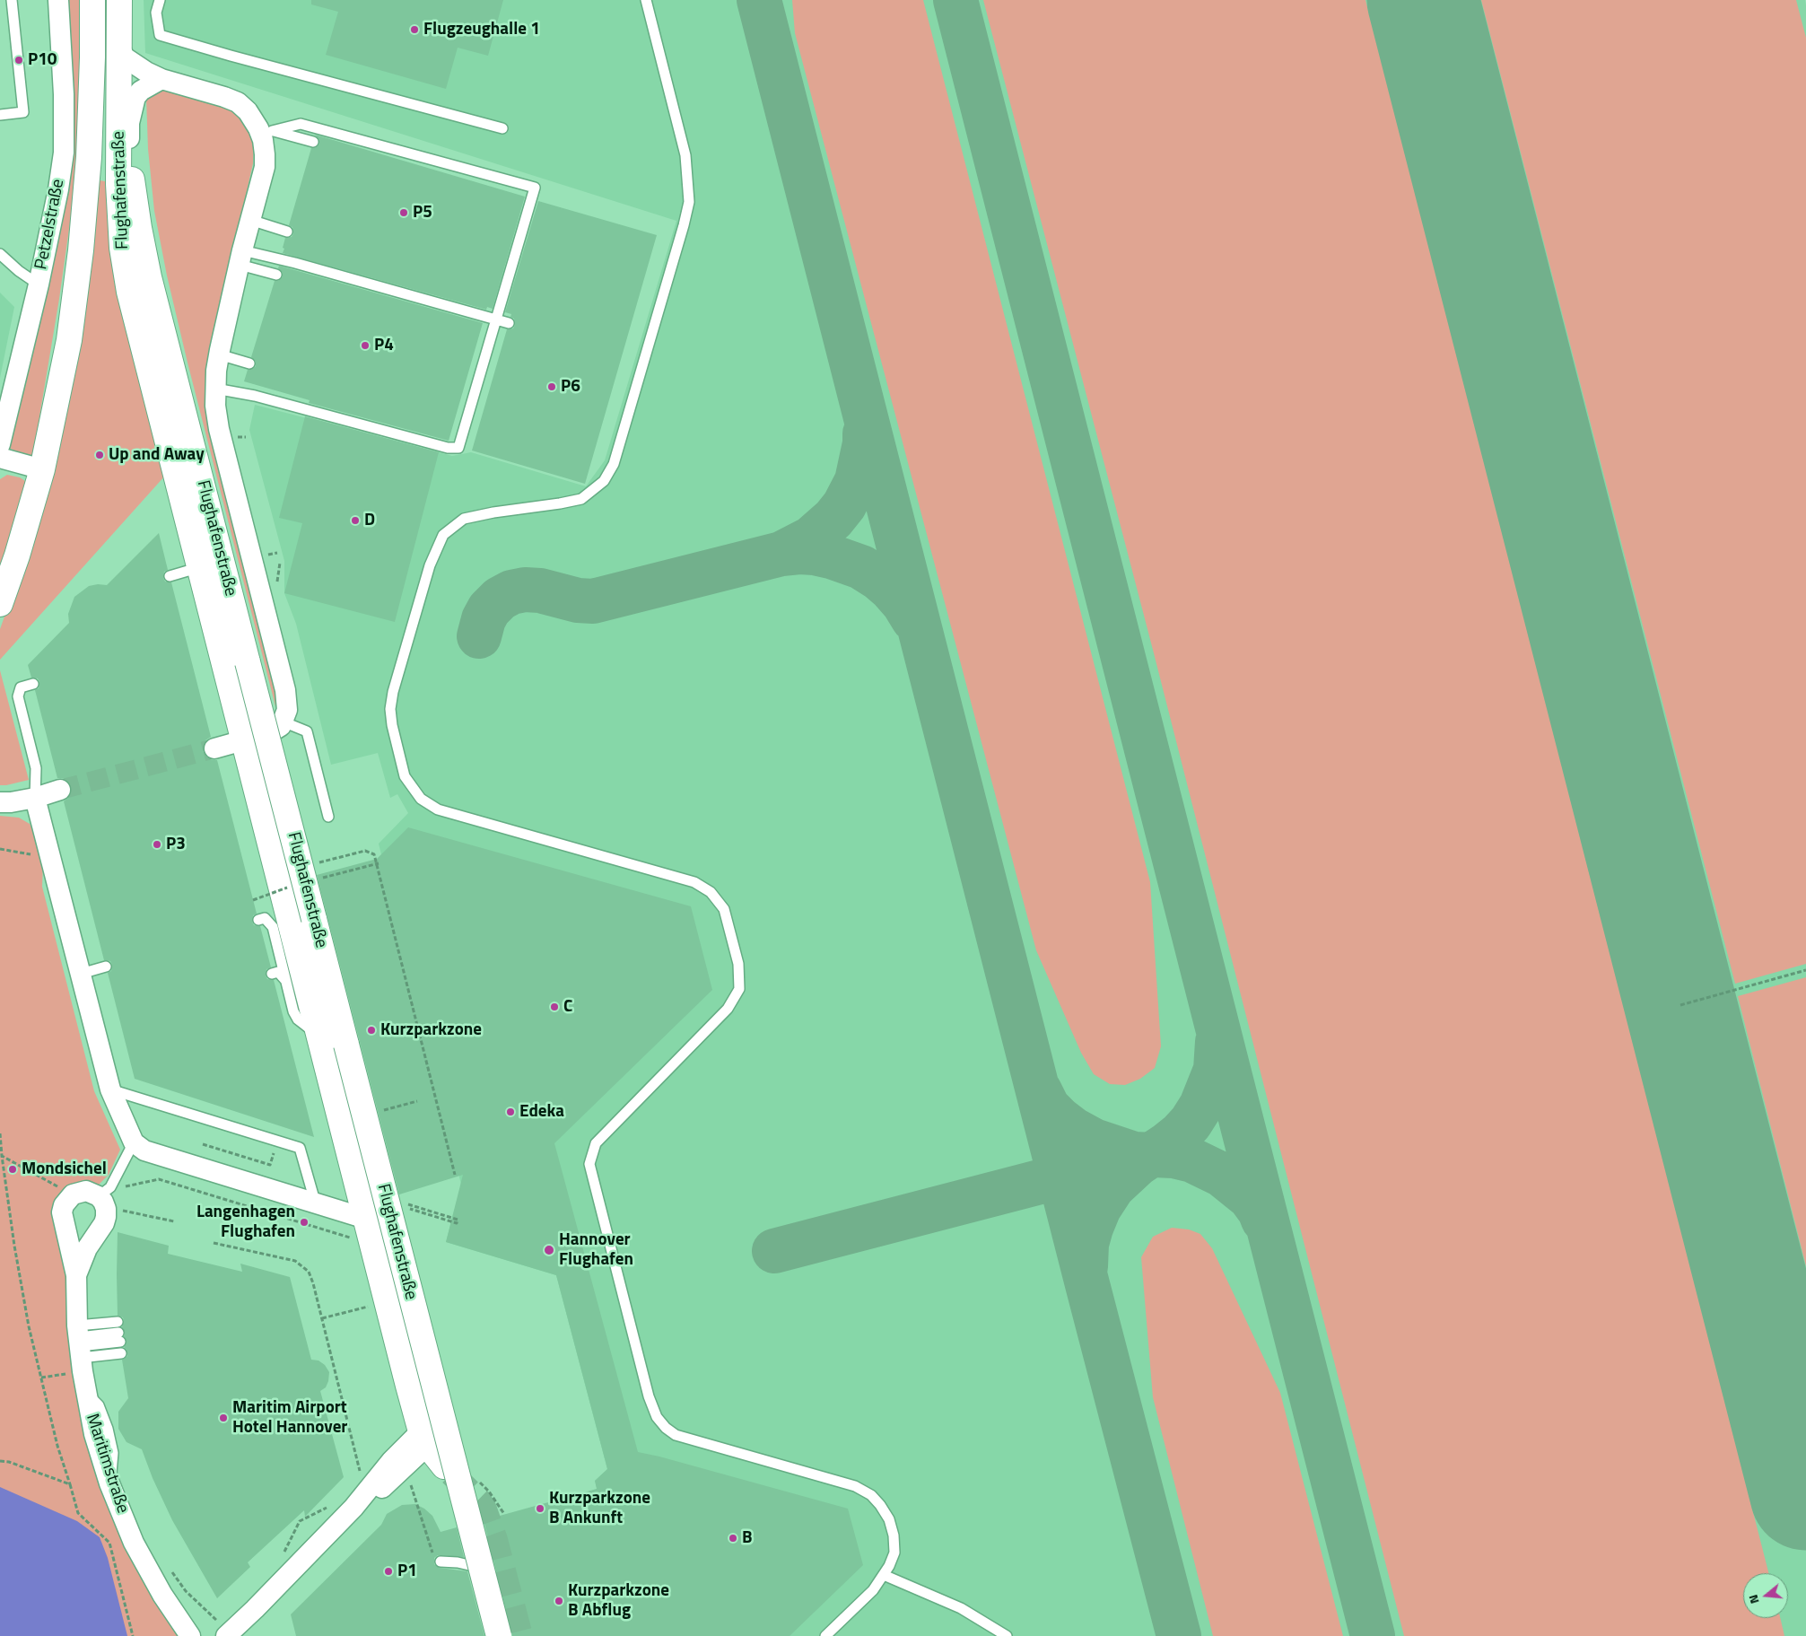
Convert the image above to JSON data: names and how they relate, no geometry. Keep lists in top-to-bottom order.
{
  "streets": {
    "main road": ["Flughafenstraße"],
    "street": ["Petzelstraße", "Maritimstraße"]
  },
  "places": [
    "Flugzeughalle 1",
    "P10",
    "P5",
    "P4",
    "P6",
    "Up and Away",
    "D",
    "P3",
    "C",
    "Kurzparkzone",
    "Edeka",
    "Mondsichel",
    "Langenhagen Flughafen",
    "Hannover Flughafen",
    "Maritim Airport Hotel Hannover",
    "Kurzparkzone B Ankunft",
    "B",
    "P1",
    "Kurzparkzone B Abflug"
  ],
  "north": "left"
}
